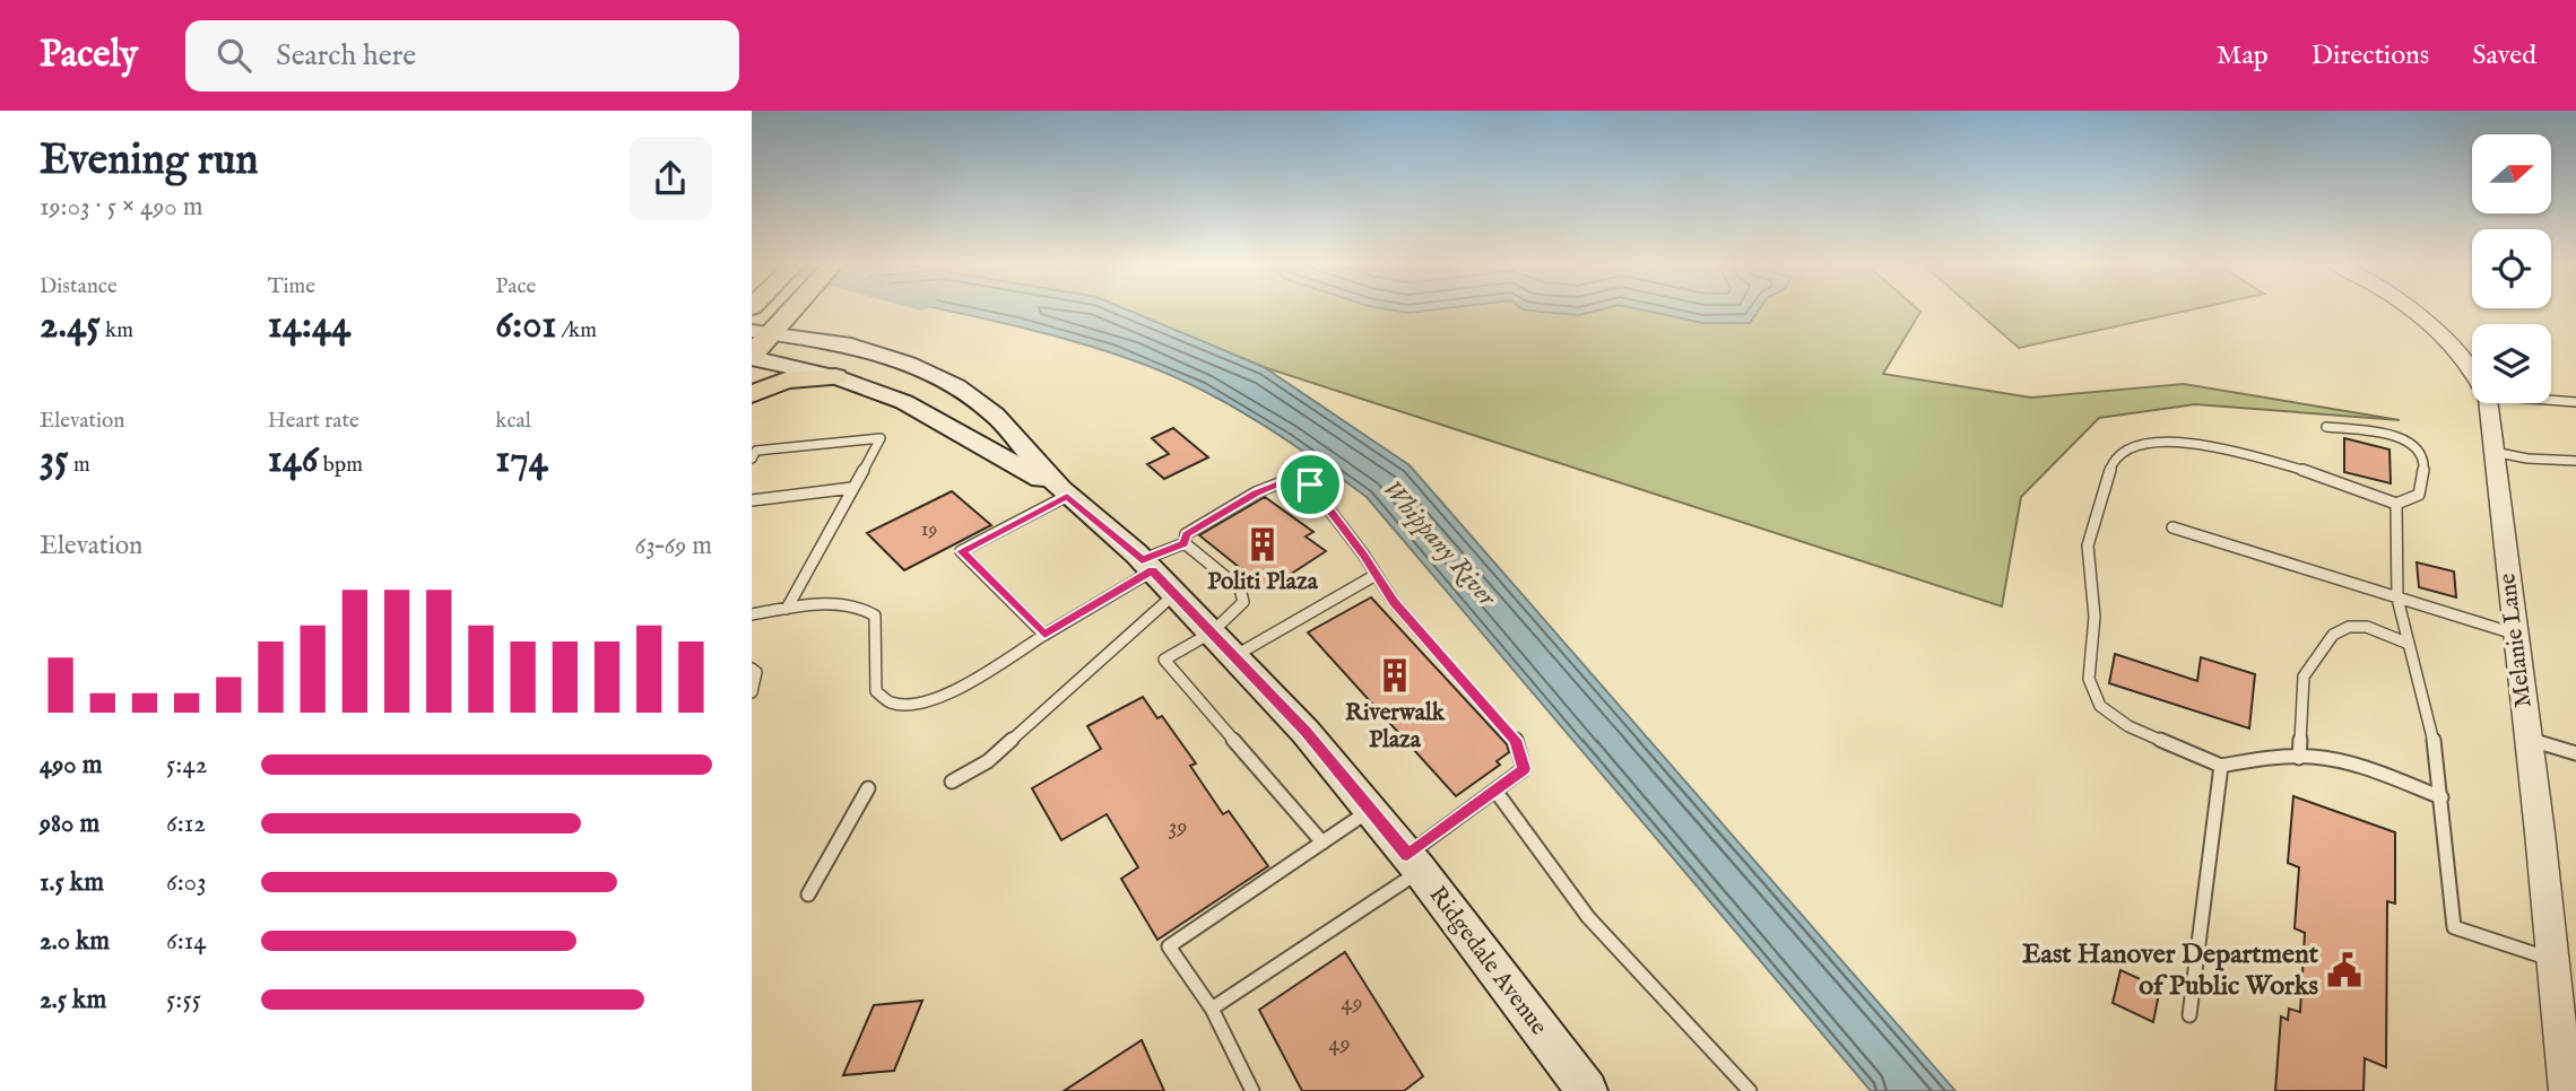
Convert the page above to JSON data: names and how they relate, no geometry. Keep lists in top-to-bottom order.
{
  "streets": {
    "main road": ["Ridgedale Avenue"],
    "street": ["Melanie Lane"]
  },
  "water": ["Whippany River"],
  "places": {
    "building": ["Politi Plaza", "Riverwalk Plaza"],
    "public building": ["East Hanover Department of Public Works"]
  },
  "house_numbers": [
    "19",
    "39",
    "49",
    "49"
  ],
  "north": "right",
  "page": {
    "header": "Pacely",
    "search": "Search here",
    "nav": ["Map", "Directions", "Saved"],
    "heading": ["Evening run", "19:03 · 5 × 490 m"],
    "stats": [
      ["Distance", "2.45 km"],
      ["Time", "14:44"],
      ["Pace", "6:01 /km"],
      ["Elevation", "35 m"],
      ["Heart rate", "146 bpm"],
      ["kcal", "174"]
    ],
    "chart": ["Elevation", "63–69 m"],
    "list": [
      {
        "name": "490 m",
        "note": "5:42"
      },
      {
        "name": "980 m",
        "note": "6:12"
      },
      {
        "name": "1.5 km",
        "note": "6:03"
      },
      {
        "name": "2.0 km",
        "note": "6:14"
      },
      {
        "name": "2.5 km",
        "note": "5:55"
      }
    ]
  }
}
